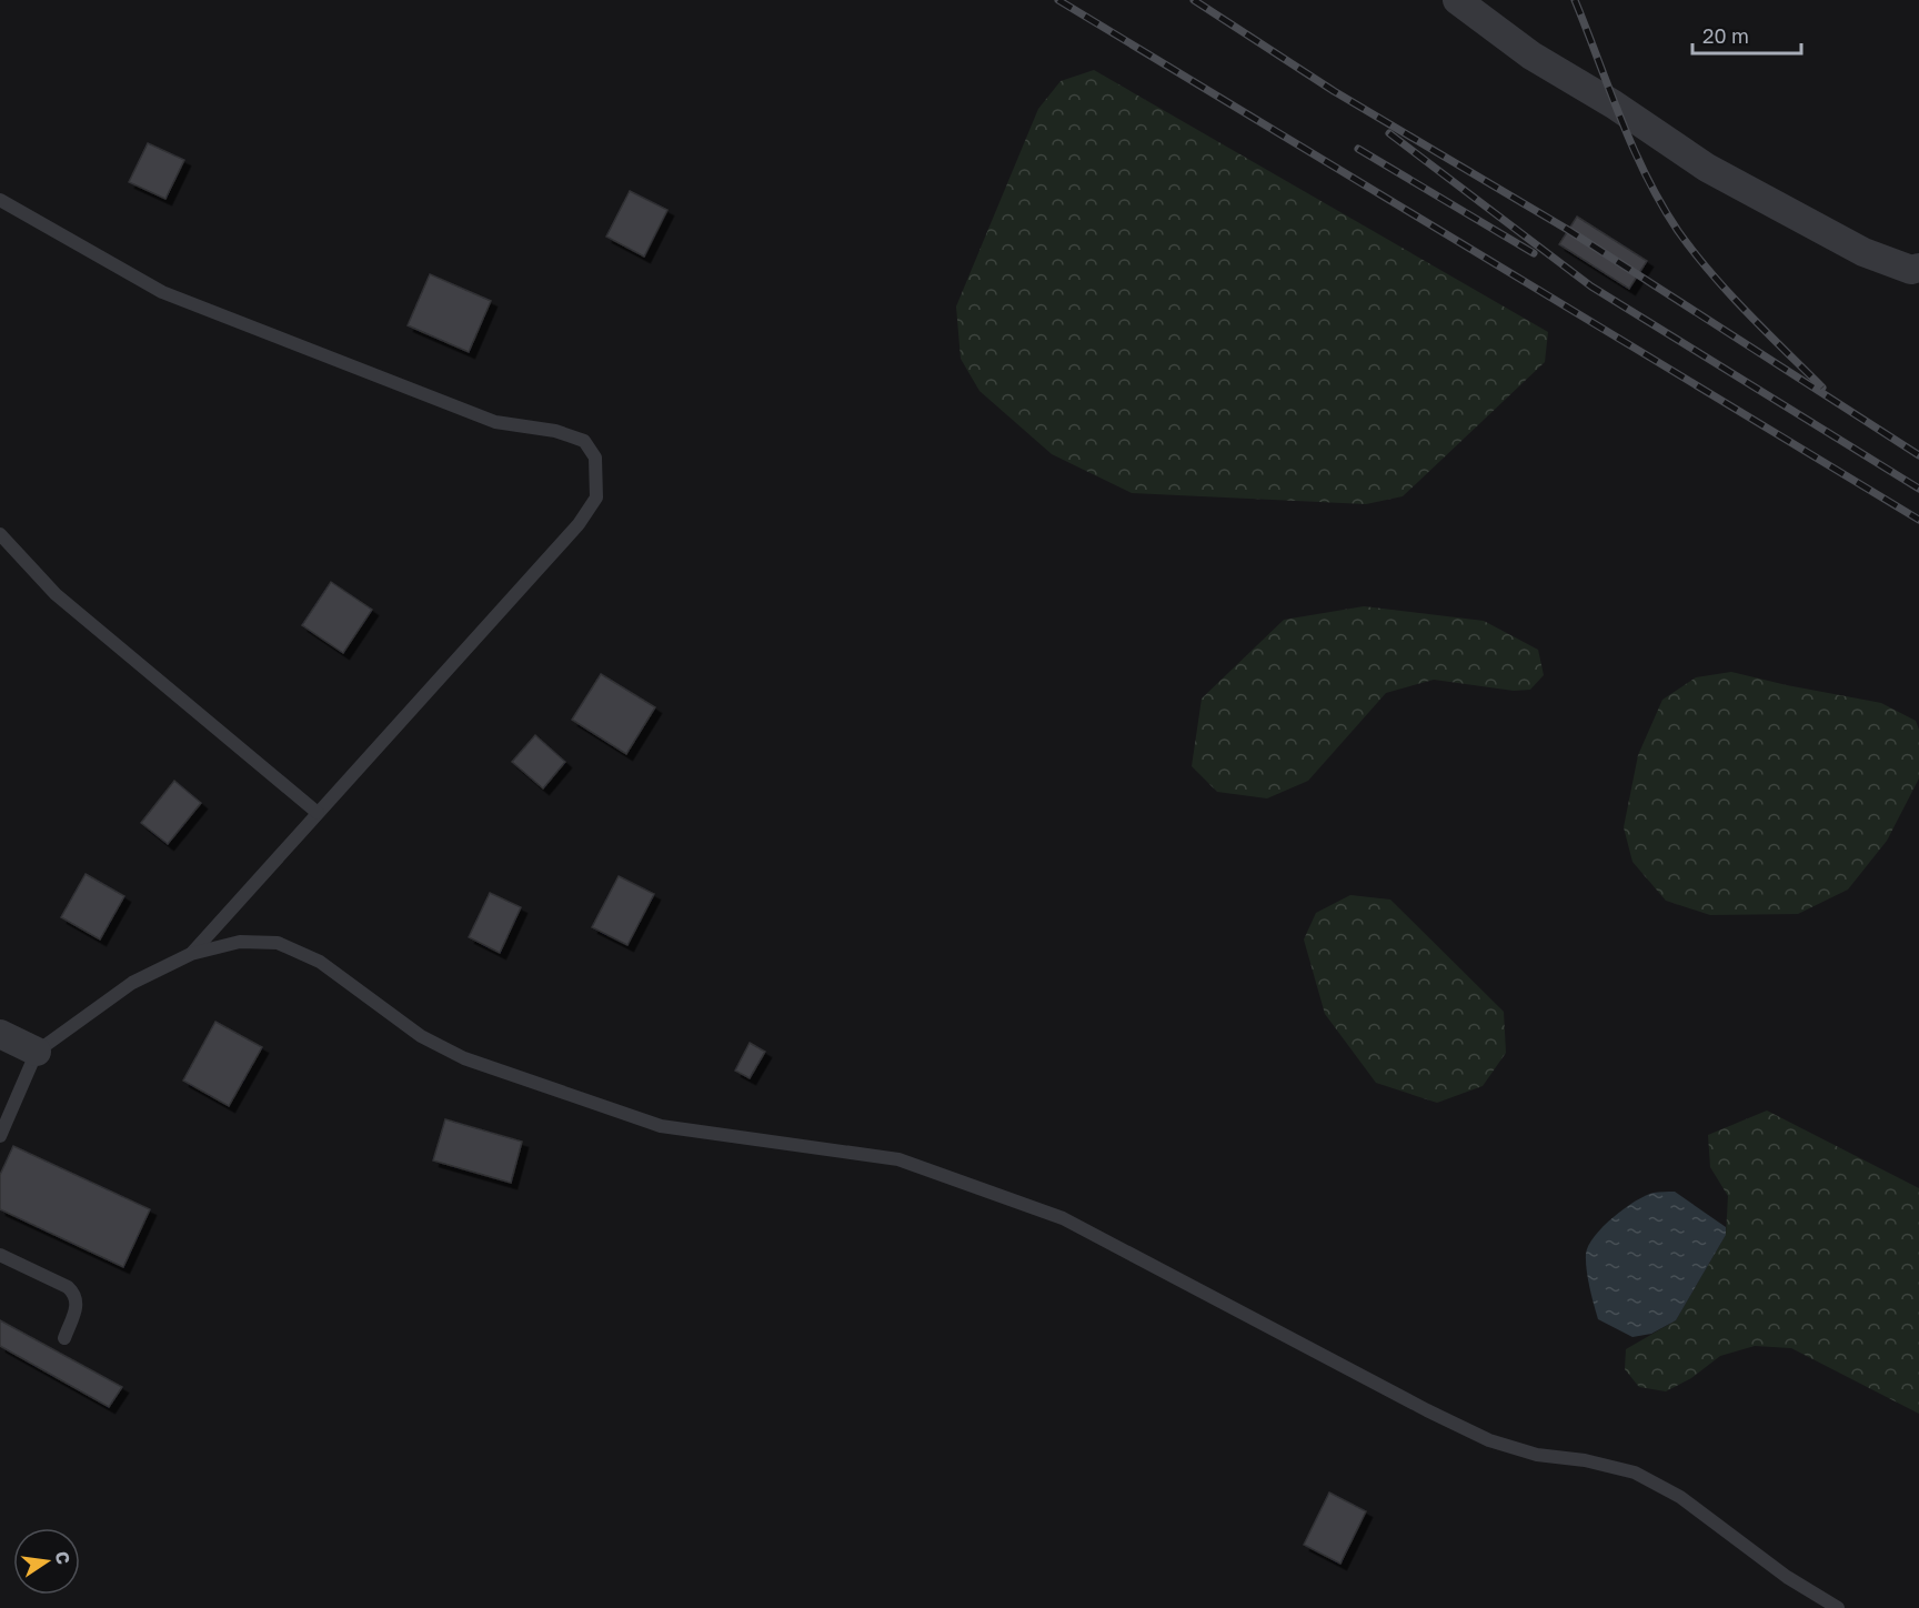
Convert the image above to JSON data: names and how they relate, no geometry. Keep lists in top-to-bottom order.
{
  "scale_bar": "20 m",
  "north": "right"
}
